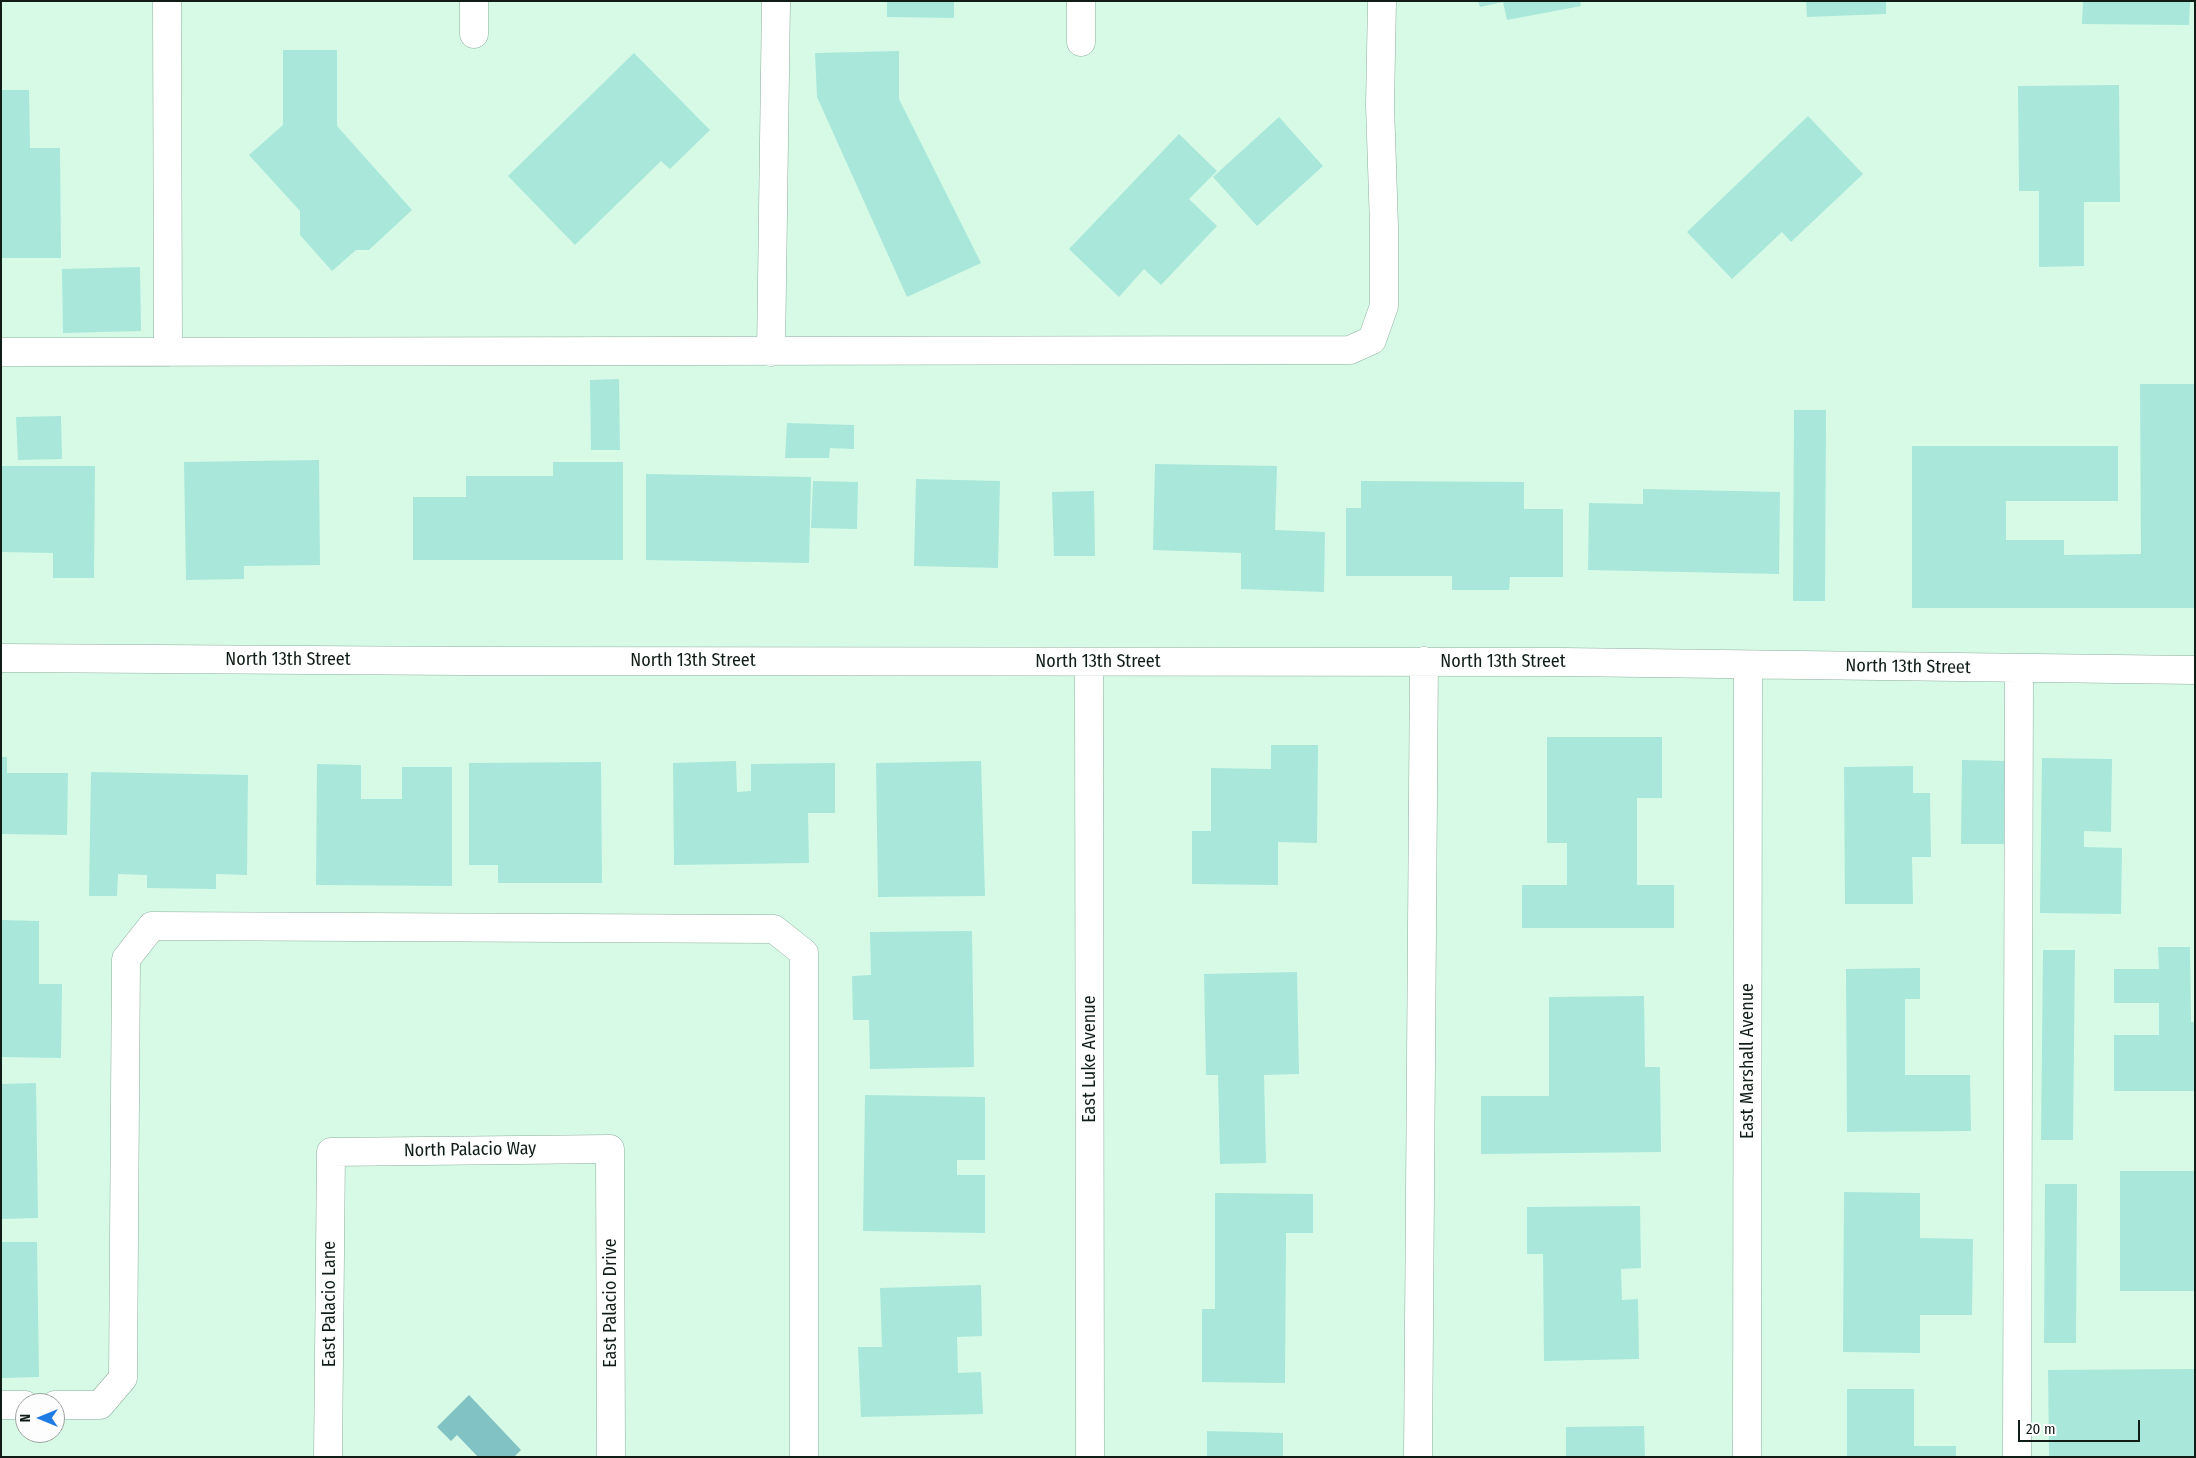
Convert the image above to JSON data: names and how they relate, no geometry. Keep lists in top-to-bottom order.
{
  "streets": {
    "street": [
      "North 13th Street",
      "East Luke Avenue",
      "East Marshall Avenue",
      "North Palacio Way",
      "East Palacio Drive",
      "East Palacio Lane"
    ]
  },
  "crossings": [
    ["North 13th Street", "East Luke Avenue"],
    ["North 13th Street", "East Marshall Avenue"],
    ["North Palacio Way", "East Palacio Drive"],
    ["North Palacio Way", "East Palacio Lane"]
  ],
  "scale_bar": "20 m",
  "north": "left"
}
